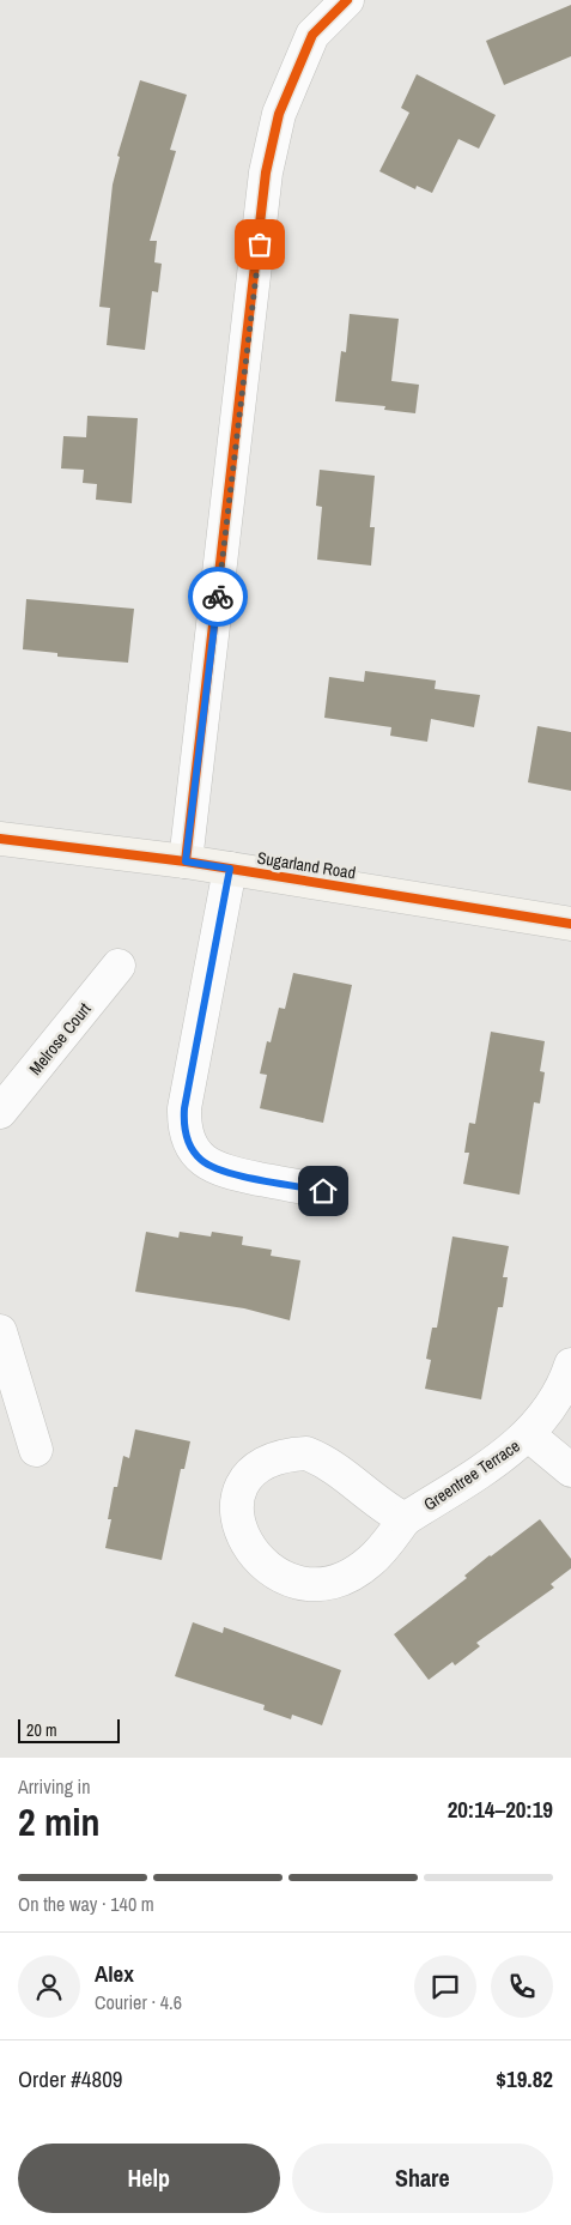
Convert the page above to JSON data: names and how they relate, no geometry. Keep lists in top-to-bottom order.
{
  "streets": {
    "street": ["Sugarland Road", "Melrose Court", "Greentree Terrace"]
  },
  "scale_bar": "20 m",
  "page": {
    "scale": "20 m",
    "heading": ["2 min", "Arriving in", "20:14–20:19"],
    "panel": [
      "Alex",
      "Courier · 4.6",
      "Order #4809",
      "$19.82"
    ],
    "bar": "On the way · 140 m",
    "buttons": ["Help", "Share"]
  }
}
